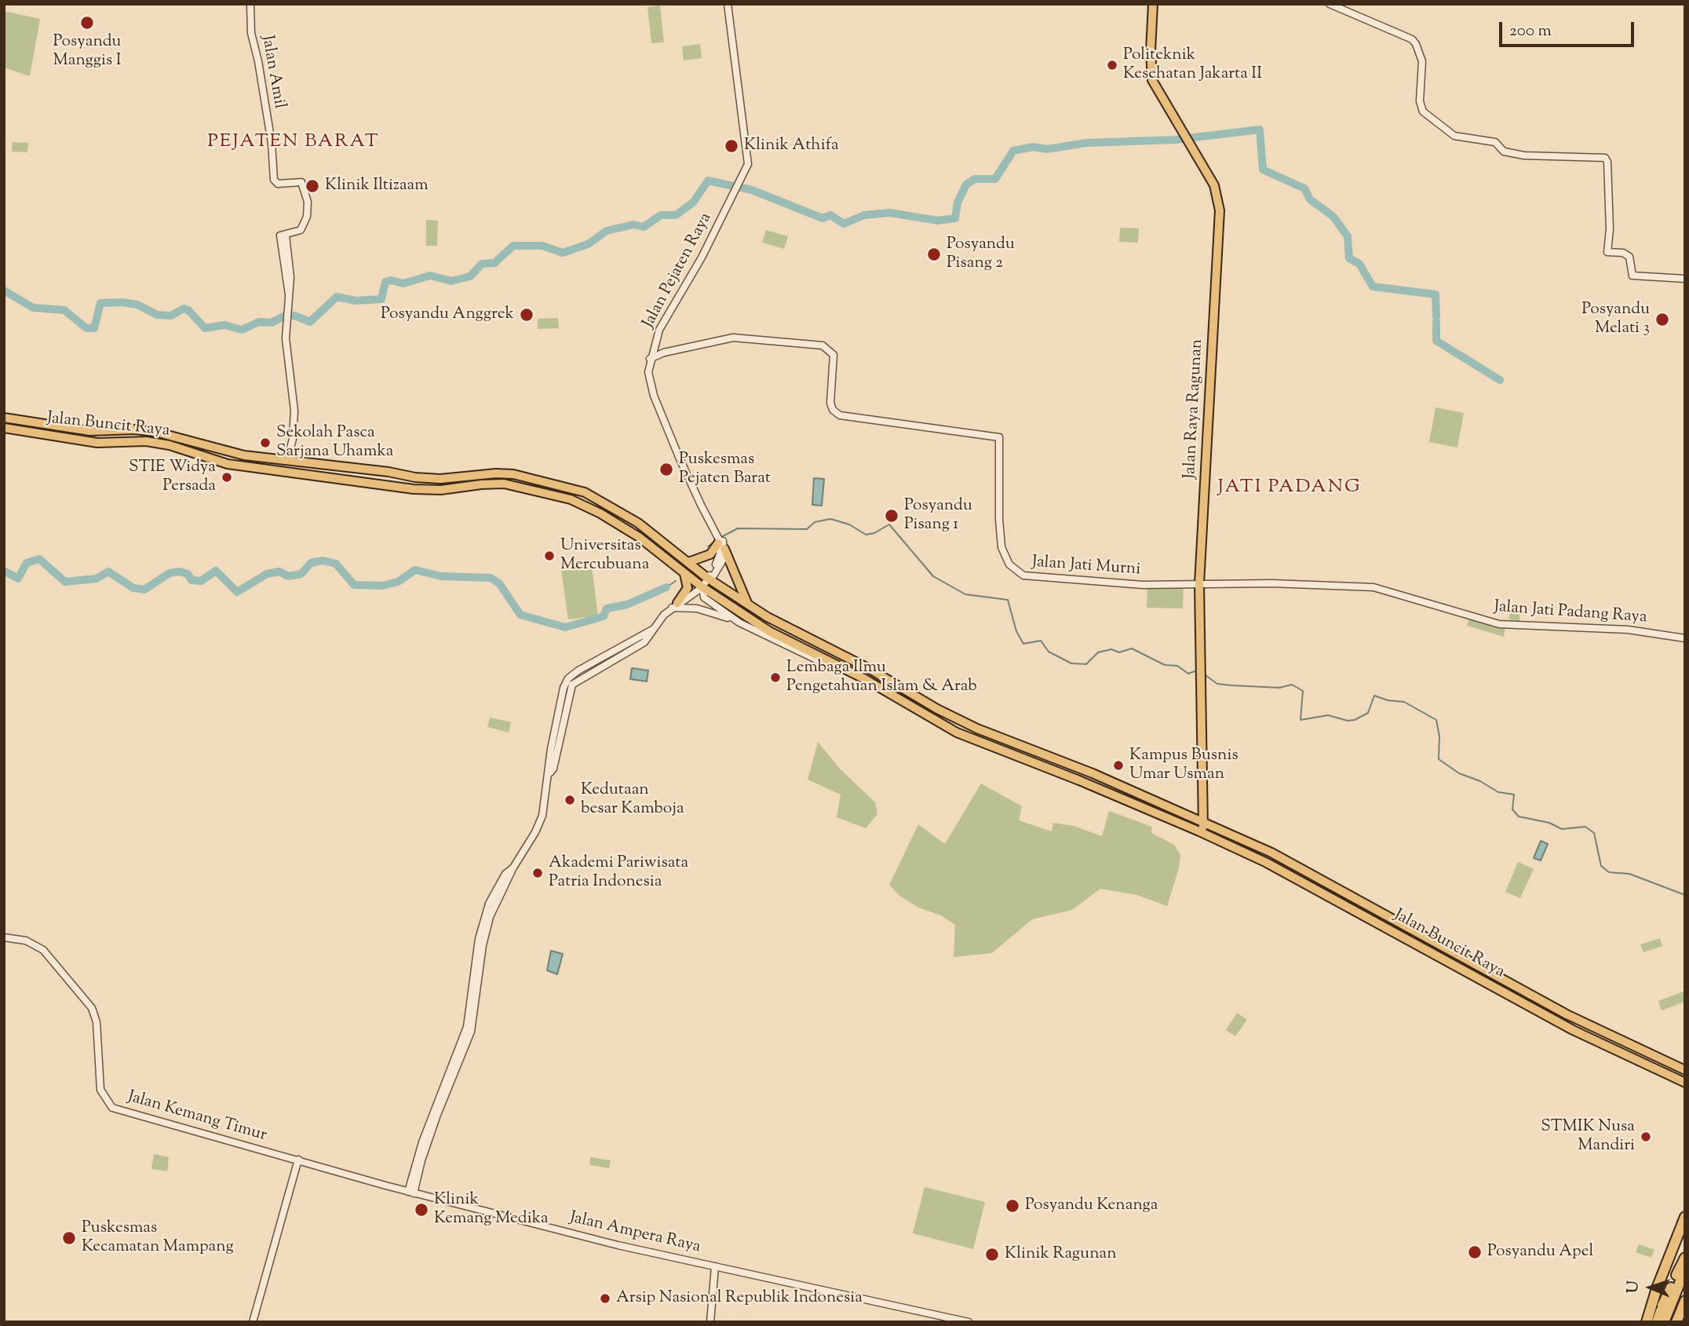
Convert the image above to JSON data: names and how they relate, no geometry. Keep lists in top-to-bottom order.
{
  "streets": {
    "main road": ["Jalan Raya Ragunan", "Jalan Buncit Raya"],
    "street": [
      "Jalan Amil",
      "Jalan Pejaten Raya",
      "Jalan Jati Murni",
      "Jalan Jati Padang Raya",
      "Jalan Kemang Timur",
      "Jalan Ampera Raya"
    ]
  },
  "crossings": [
    ["Jalan Amil", "Jalan Buncit Raya"],
    ["Jalan Raya Ragunan", "Jalan Buncit Raya"],
    ["Jalan Raya Ragunan", "Jalan Jati Murni"],
    ["Jalan Raya Ragunan", "Jalan Jati Padang Raya"],
    ["Jalan Jati Murni", "Jalan Jati Padang Raya"],
    ["Jalan Kemang Timur", "Jalan Ampera Raya"]
  ],
  "districts": ["PEJATEN BARAT", "JATI PADANG"],
  "places": [
    "Posyandu Manggis I",
    "Politeknik Kesehatan Jakarta II",
    "Klinik Athifa",
    "Klinik Iltizaam",
    "Posyandu Pisang 2",
    "Posyandu Anggrek",
    "Posyandu Melati 3",
    "Sekolah Pasca Sarjana Uhamka",
    "Puskesmas Pejaten Barat",
    "STIE Widya Persada",
    "Posyandu Pisang 1",
    "Universitas Mercubuana",
    "Lembaga Ilmu Pengetahuan Islam & Arab",
    "Kampus Busnis Umar Usman",
    "Kedutaan besar Kamboja",
    "Akademi Pariwisata Patria Indonesia",
    "STMIK Nusa Mandiri",
    "Posyandu Kenanga",
    "Klinik Kemang Medika",
    "Puskesmas Kecamatan Mampang",
    "Posyandu Apel",
    "Klinik Ragunan",
    "Arsip Nasional Republik Indonesia"
  ],
  "scale_bar": "200 m",
  "north": "left"
}
